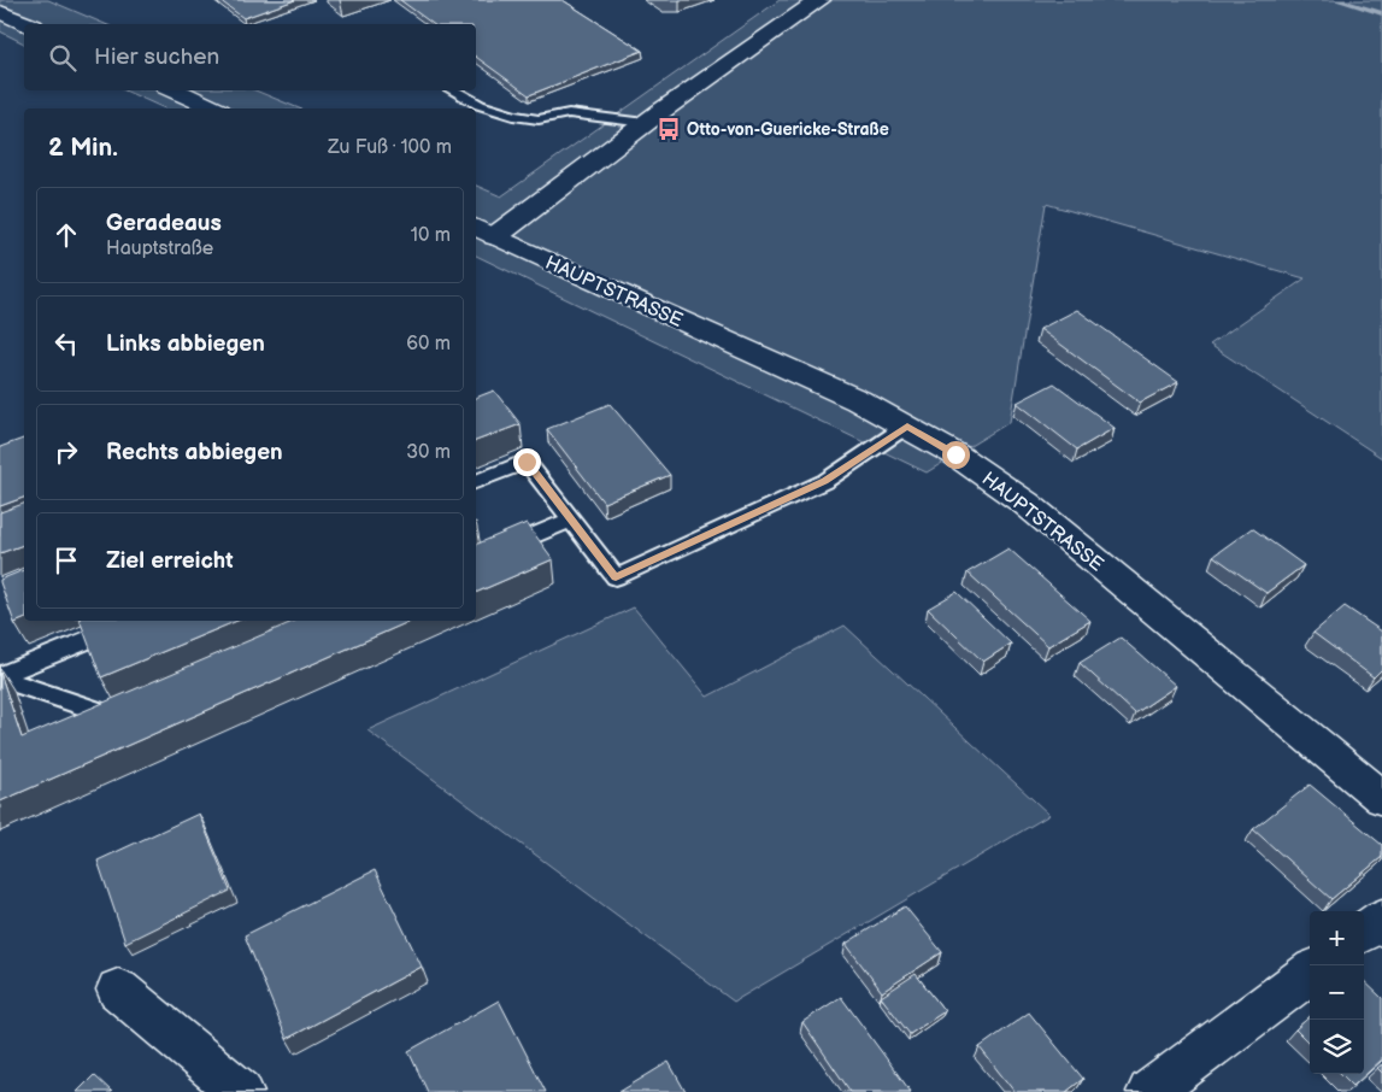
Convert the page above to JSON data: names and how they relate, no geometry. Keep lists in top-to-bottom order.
{
  "streets": {
    "main road": ["HAUPTSTRASSE"]
  },
  "places": {
    "bus stop": ["Otto-von-Guericke-Straße"]
  },
  "page": {
    "search": "Hier suchen",
    "heading": ["2 Min.", "Zu Fuß · 100 m"],
    "list": [
      ["Geradeaus", "Hauptstraße", "10 m"],
      ["Links abbiegen", "60 m"],
      ["Rechts abbiegen", "30 m"],
      "Ziel erreicht"
    ],
    "map_buttons": ["+", "−"]
  }
}
